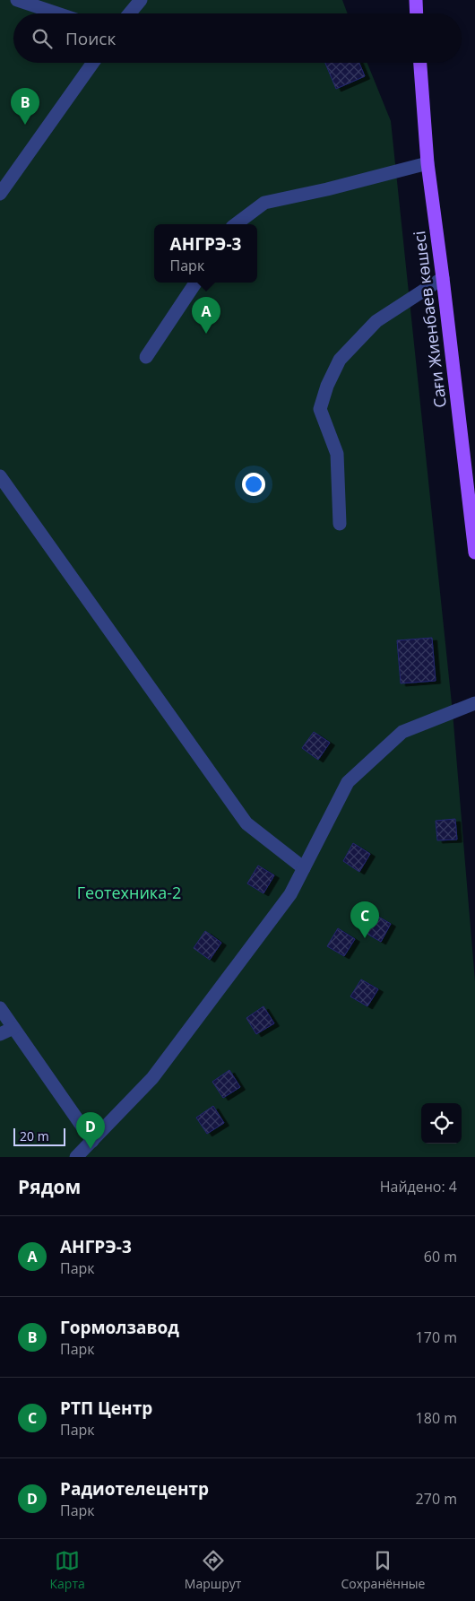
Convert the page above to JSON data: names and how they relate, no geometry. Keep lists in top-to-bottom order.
{
  "streets": {
    "main road": ["Сағи Жиенбаев көшесі"]
  },
  "parks": ["Геотехника-2"],
  "scale_bar": "20 m",
  "page": {
    "search": "Поиск",
    "pins": [
      "B",
      "A",
      "C",
      "D"
    ],
    "popup": ["АНГРЭ-3", "Парк"],
    "scale": "20 m",
    "heading": ["Рядом", "Найдено: 4"],
    "list": [
      {
        "mark": "A",
        "name": "АНГРЭ-3",
        "note": "Парк",
        "value": "60 m"
      },
      {
        "mark": "B",
        "name": "Гормолзавод",
        "note": "Парк",
        "value": "170 m"
      },
      {
        "mark": "C",
        "name": "РТП Центр",
        "note": "Парк",
        "value": "180 m"
      },
      {
        "mark": "D",
        "name": "Радиотелецентр",
        "note": "Парк",
        "value": "270 m"
      }
    ],
    "nav": ["Карта", "Маршрут", "Сохранённые"]
  }
}
